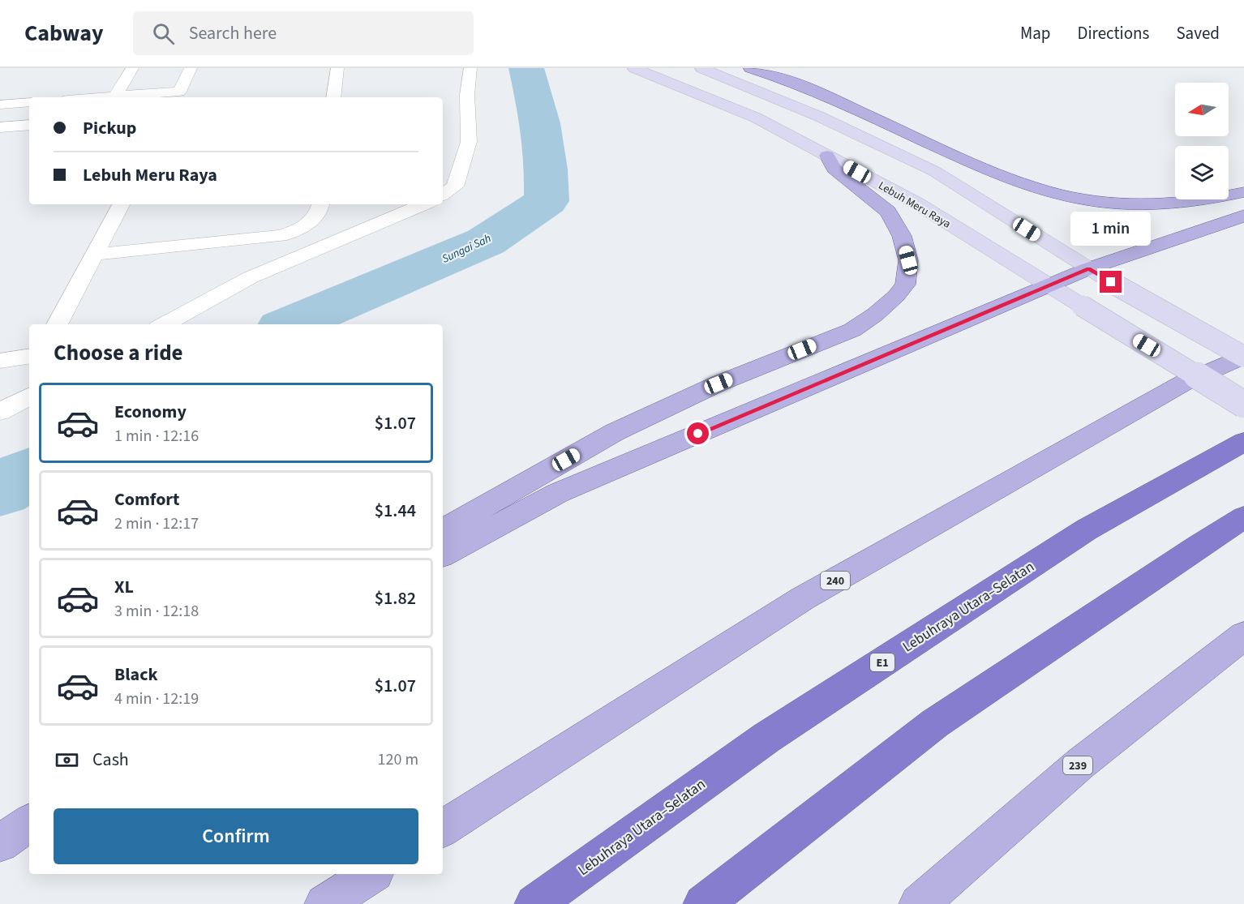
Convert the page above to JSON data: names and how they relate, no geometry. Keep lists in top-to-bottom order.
{
  "streets": {
    "highway": ["Lebuhraya Utara–Selatan", "E1"],
    "main road": ["Lebuh Meru Raya", "240", "239"]
  },
  "water": ["Sungai Sah"],
  "north": "left",
  "page": {
    "header": "Cabway",
    "search": "Search here",
    "nav": ["Map", "Directions", "Saved"],
    "banner": ["Pickup", "Lebuh Meru Raya"],
    "bubble": "1 min",
    "heading": "Choose a ride",
    "list": [
      {
        "name": "Economy",
        "note": "1 min · 12:16",
        "value": "$1.07"
      },
      {
        "name": "Comfort",
        "note": "2 min · 12:17",
        "value": "$1.44"
      },
      {
        "name": "XL",
        "note": "3 min · 12:18",
        "value": "$1.82"
      },
      {
        "name": "Black",
        "note": "4 min · 12:19",
        "value": "$1.07"
      }
    ],
    "pay": ["Cash", "120 m"],
    "buttons": "Confirm"
  }
}
